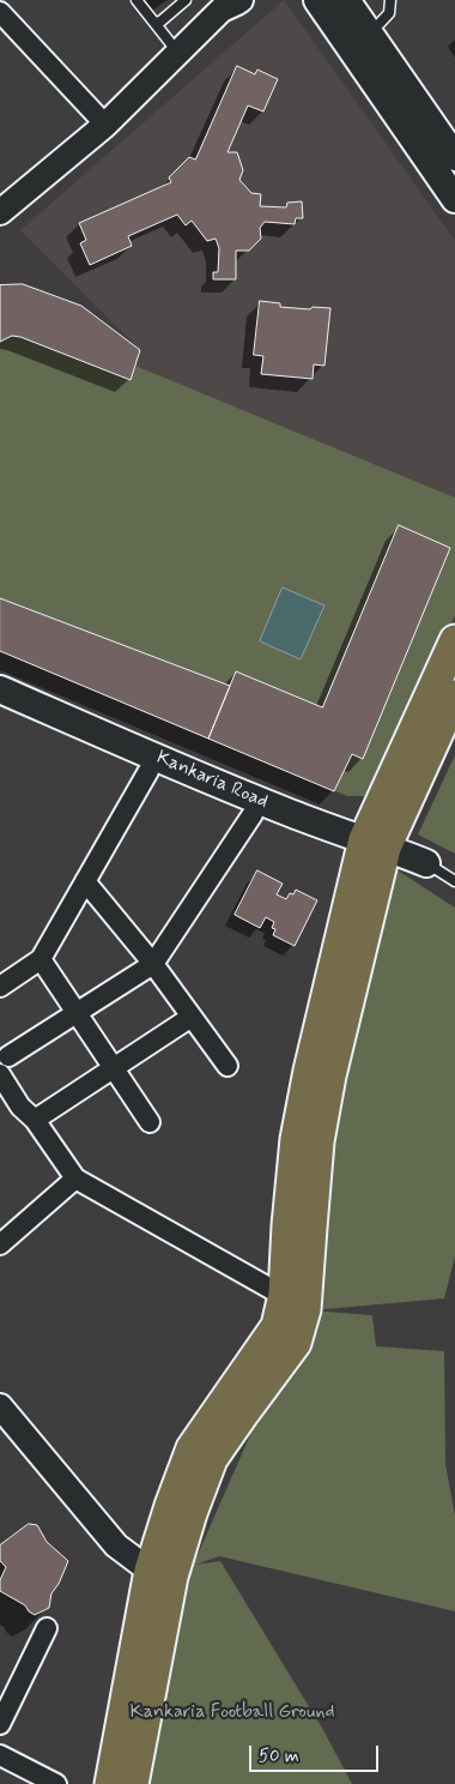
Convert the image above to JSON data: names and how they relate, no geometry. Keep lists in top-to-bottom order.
{
  "streets": {
    "main road": ["Kankaria Road"]
  },
  "parks": ["Kankaria Football Ground"],
  "scale_bar": "50 m"
}
